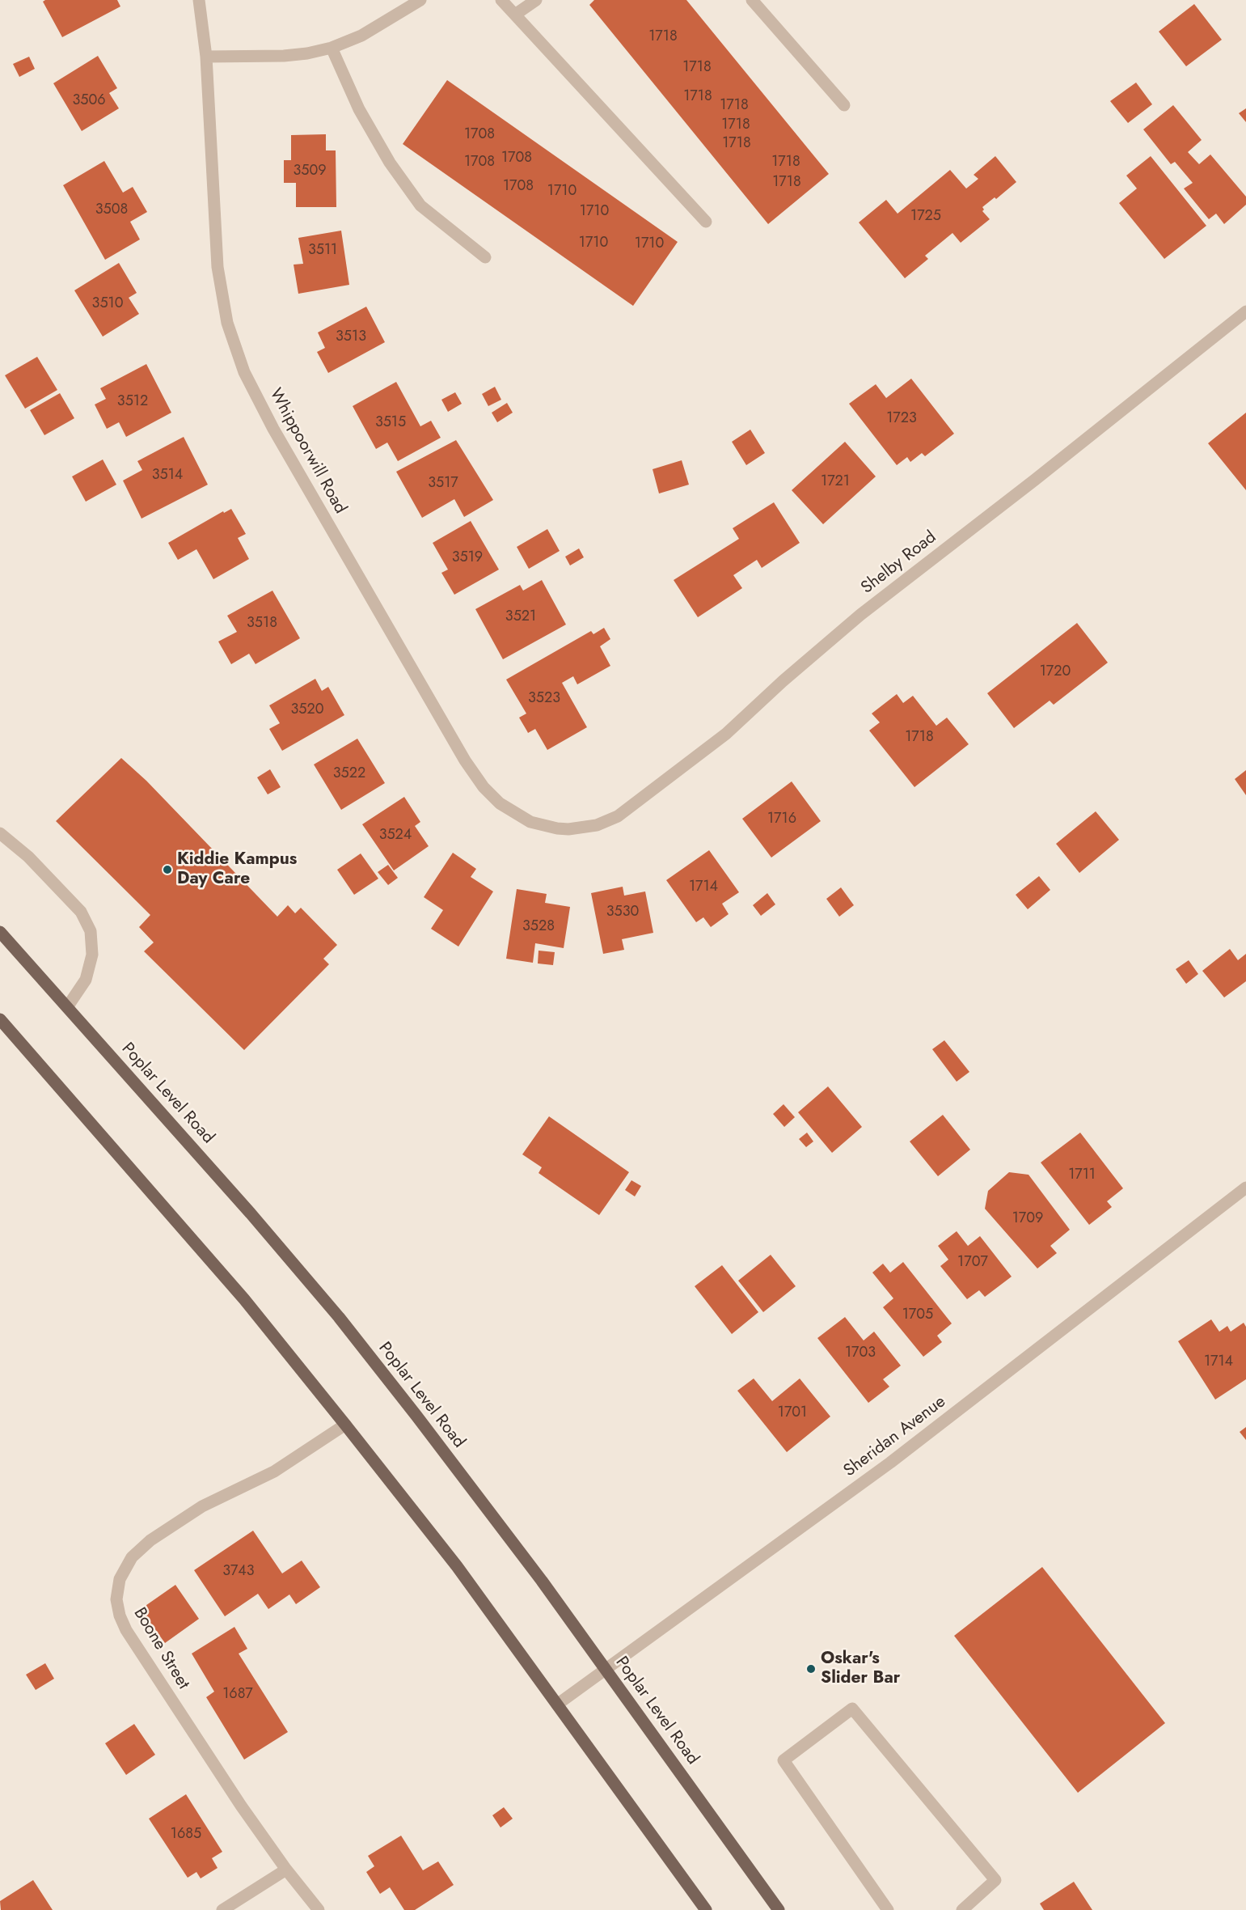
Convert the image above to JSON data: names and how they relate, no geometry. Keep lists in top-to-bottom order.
{
  "streets": {
    "main road": ["Poplar Level Road"],
    "street": [
      "Whippoorwill Road",
      "Shelby Road",
      "Sheridan Avenue",
      "Boone Street"
    ]
  },
  "crossings": [
    ["Whippoorwill Road", "Shelby Road"],
    ["Poplar Level Road", "Sheridan Avenue"]
  ],
  "places": ["Kiddie Kampus Day Care", "Oskar's Slider Bar"],
  "house_numbers": [
    "1718",
    "1718",
    "1718",
    "3506",
    "1718",
    "1718",
    "1708",
    "1718",
    "1708",
    "1708",
    "1718",
    "3509",
    "1718",
    "1708",
    "1710",
    "3508",
    "1710",
    "1725",
    "1710",
    "1710",
    "3511",
    "3510",
    "3513",
    "3512",
    "1723",
    "3515",
    "3514",
    "1721",
    "3517",
    "3519",
    "3521",
    "3518",
    "1720",
    "3523",
    "3520",
    "1718",
    "3522",
    "1716",
    "3524",
    "1714",
    "3530",
    "3528",
    "1711",
    "1709",
    "1707",
    "1705",
    "1703",
    "1714",
    "1701",
    "3743",
    "1687",
    "1685"
  ]
}
